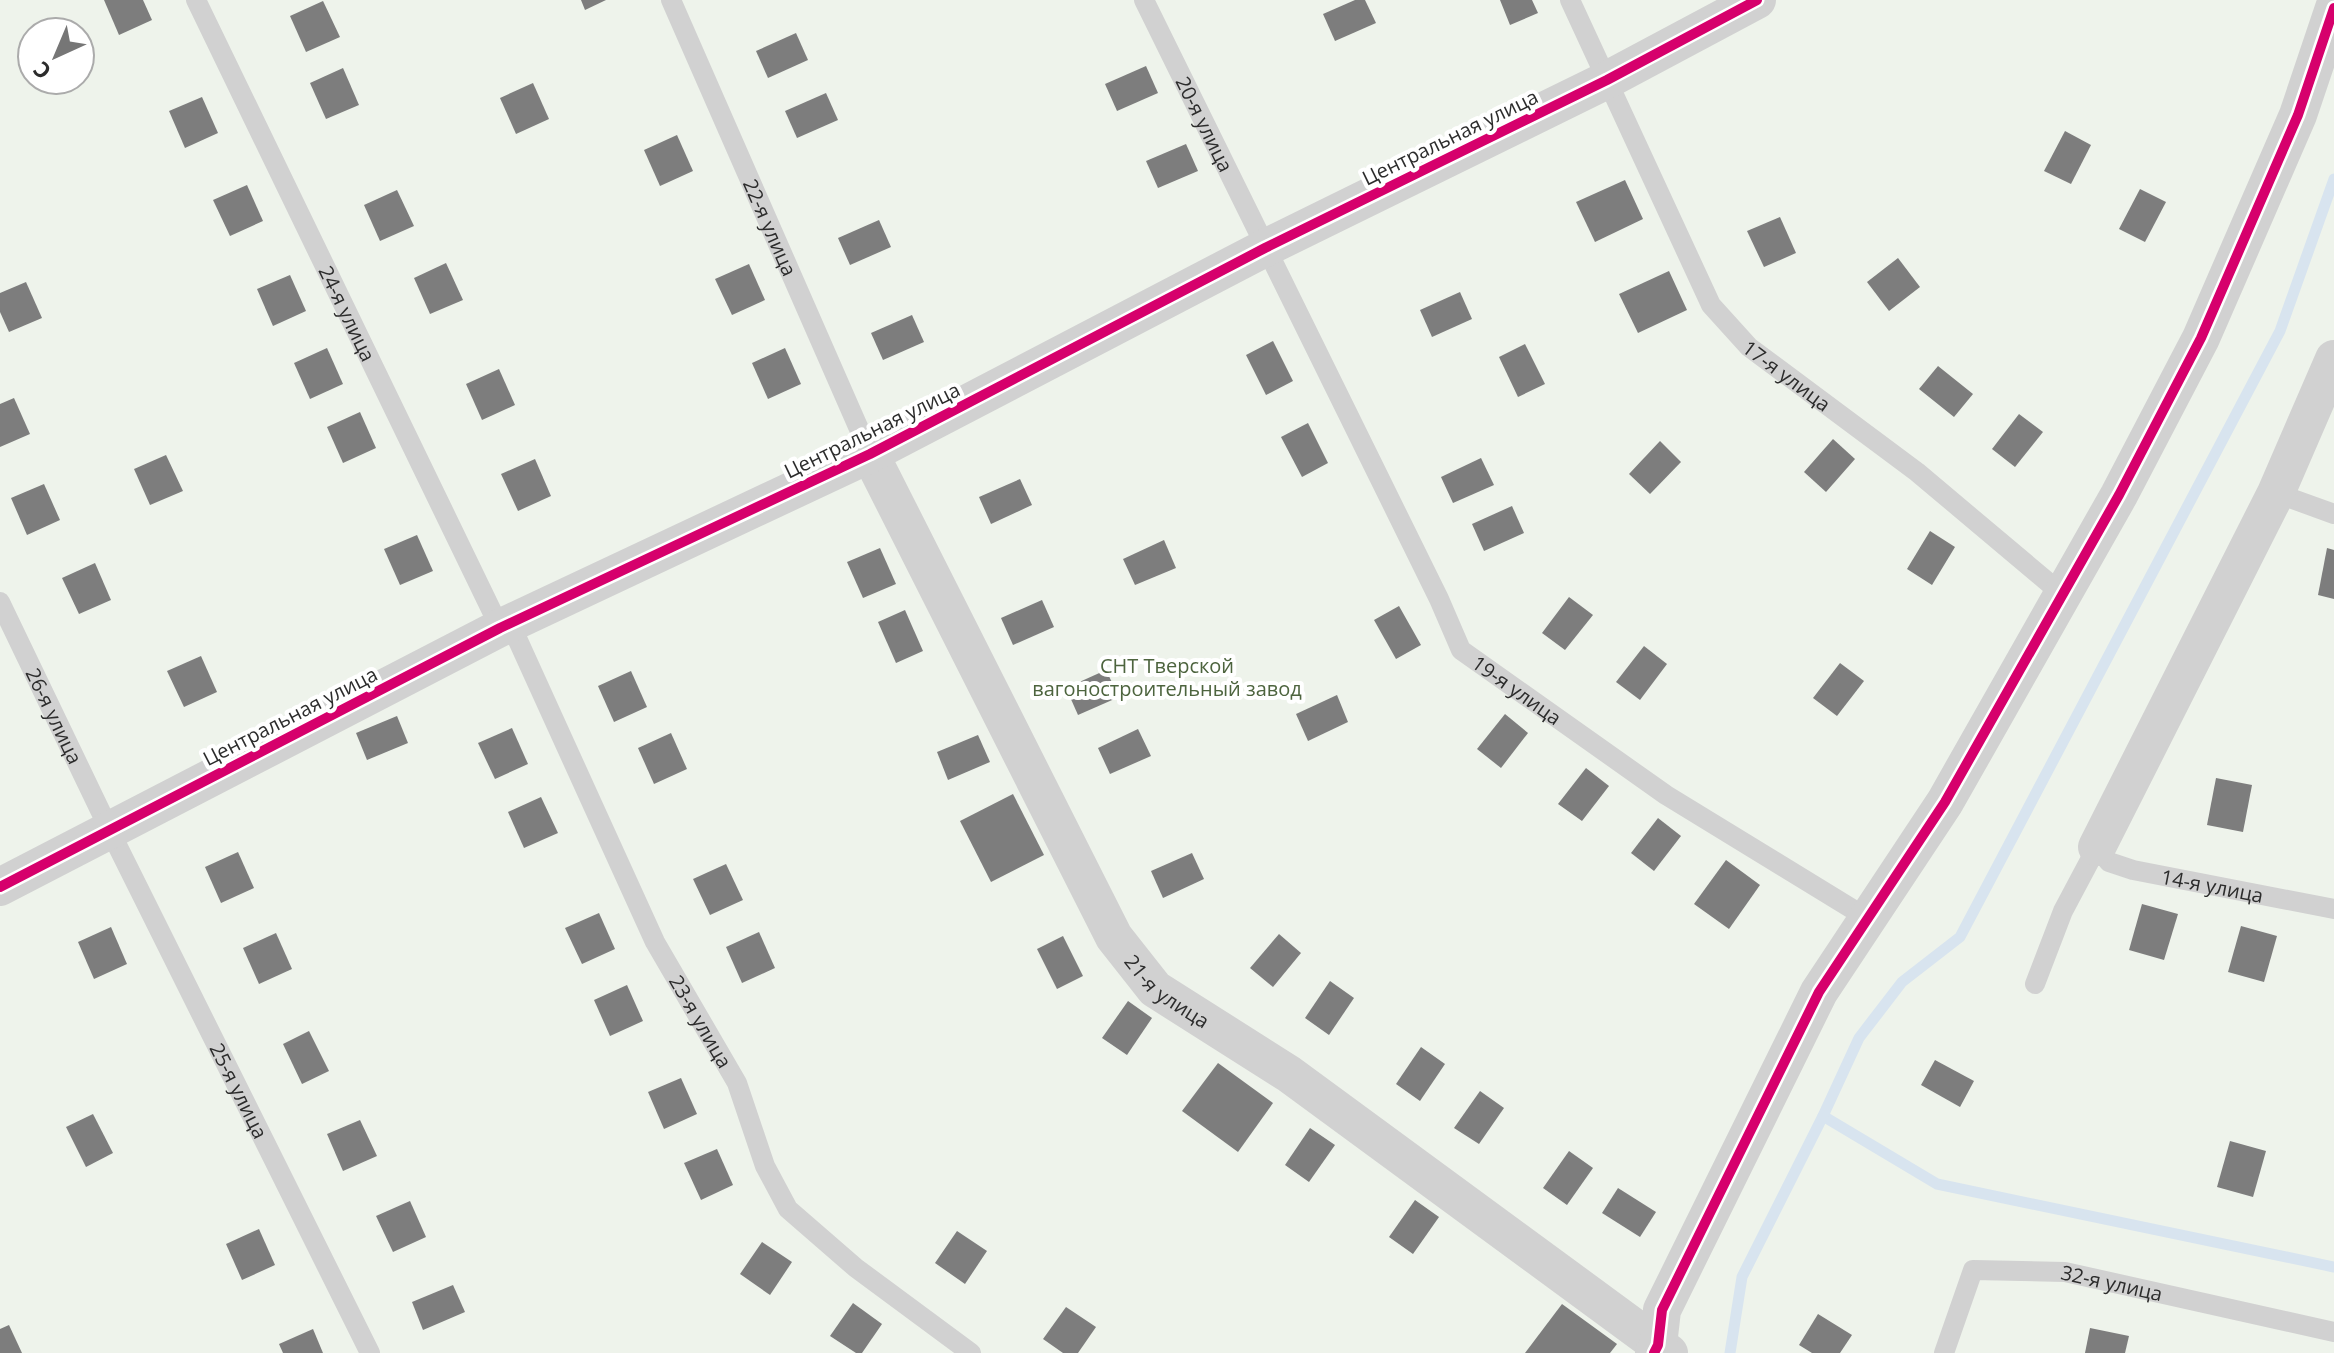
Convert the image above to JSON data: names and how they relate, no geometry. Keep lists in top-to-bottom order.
{
  "streets": {
    "street": ["Центральная улица", "21-я улица"],
    "lane": [
      "20-я улица",
      "22-я улица",
      "24-я улица",
      "17-я улица",
      "19-я улица",
      "26-я улица",
      "14-я улица",
      "23-я улица",
      "25-я улица",
      "32-я улица"
    ]
  },
  "crossings": [
    ["20-я улица", "Центральная улица"],
    ["20-я улица", "19-я улица"],
    ["Центральная улица", "22-я улица"],
    ["Центральная улица", "24-я улица"],
    ["Центральная улица", "17-я улица"],
    ["Центральная улица", "19-я улица"],
    ["Центральная улица", "26-я улица"],
    ["Центральная улица", "21-я улица"],
    ["Центральная улица", "23-я улица"],
    ["Центральная улица", "25-я улица"],
    ["22-я улица", "21-я улица"],
    ["24-я улица", "23-я улица"],
    ["26-я улица", "25-я улица"]
  ],
  "parks": ["СНТ Тверской вагоностроительный завод"],
  "north": "bottom left"
}
